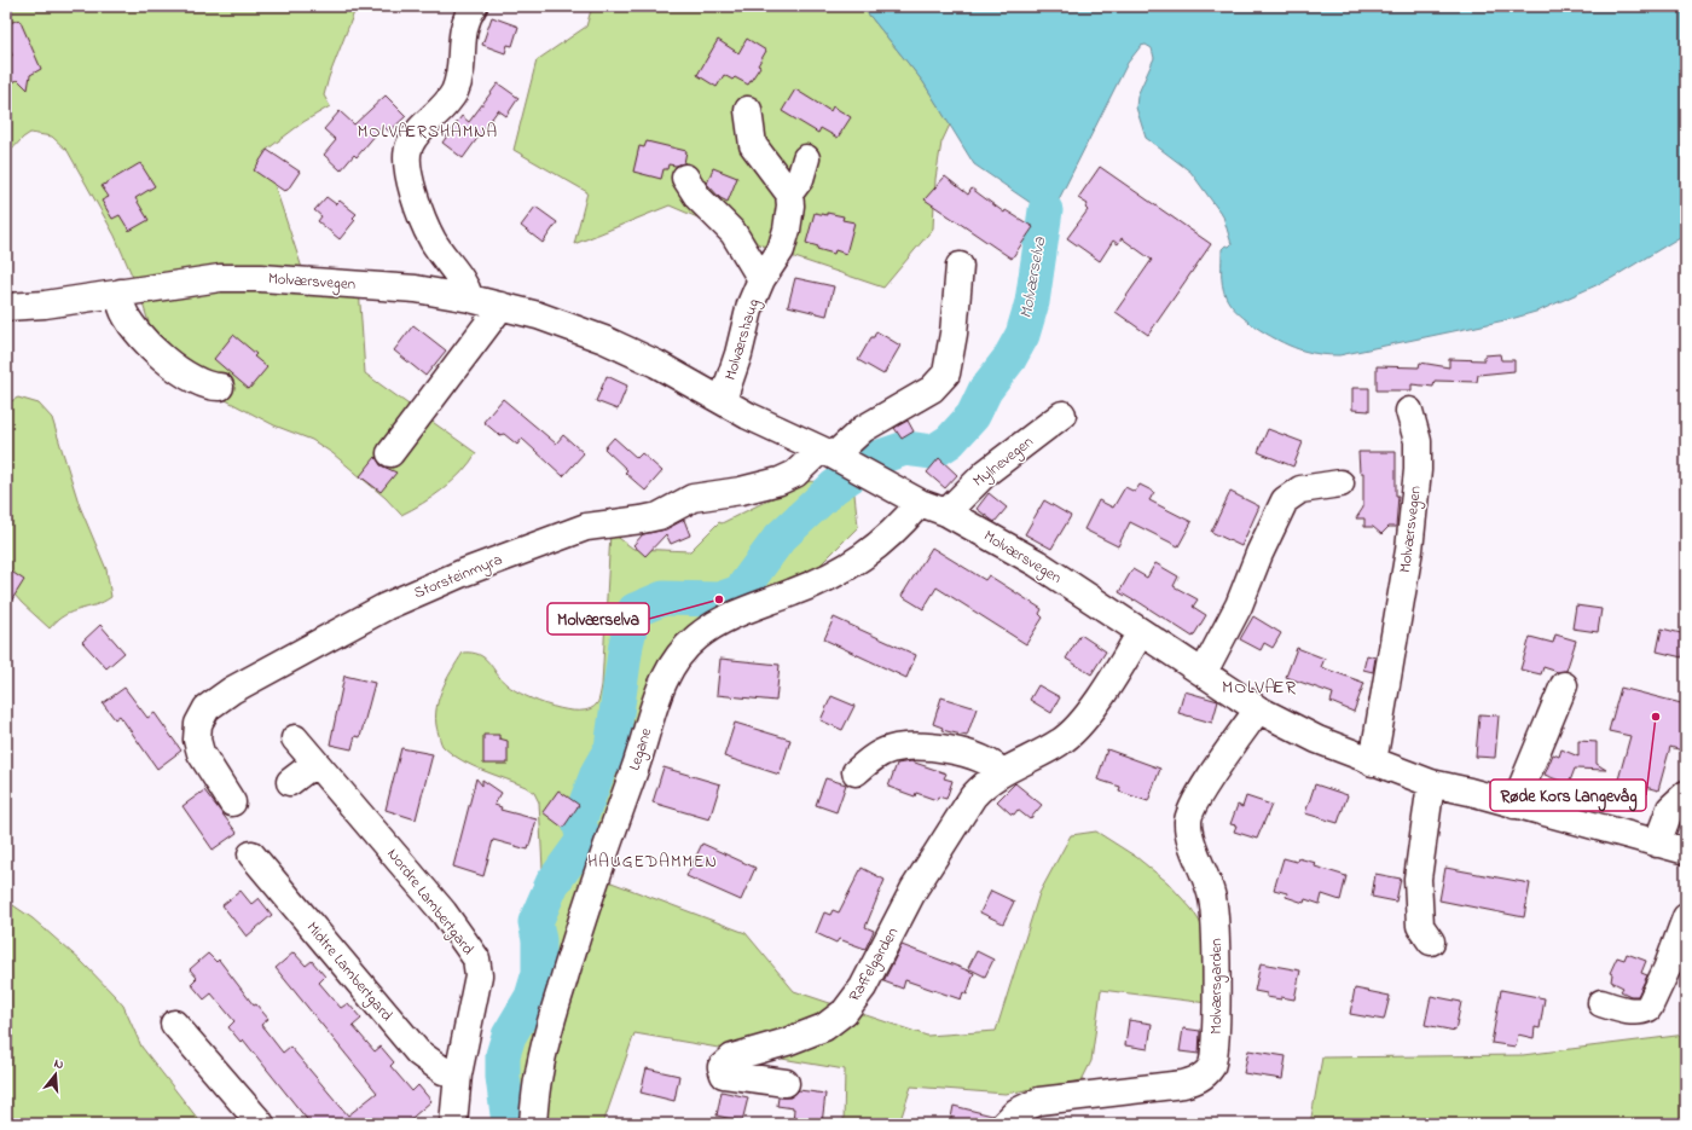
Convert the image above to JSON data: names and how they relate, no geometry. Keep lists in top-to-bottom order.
{
  "streets": {
    "street": [
      "Molværsvegen",
      "Molværshaug",
      "Mylnevegen",
      "Storsteinmyra",
      "Legane",
      "Nordre Lambertgard",
      "Raffelgarden",
      "Midtre Lambertgard",
      "Molværsgarden"
    ]
  },
  "crossings": [
    ["Molværsvegen", "Molværshaug"],
    ["Molværsvegen", "Mylnevegen"],
    ["Molværsvegen", "Storsteinmyra"],
    ["Molværsvegen", "Legane"],
    ["Molværsvegen", "Raffelgarden"],
    ["Molværsvegen", "Molværsgarden"],
    ["Nordre Lambertgard", "Midtre Lambertgard"]
  ],
  "districts": ["MOLVÆRSHAMNA", "MOLVÆR", "HAUGEDAMMEN"],
  "water": ["Molværselva"],
  "places": ["Molværselva", "Røde Kors Langevåg"],
  "north": "top"
}
